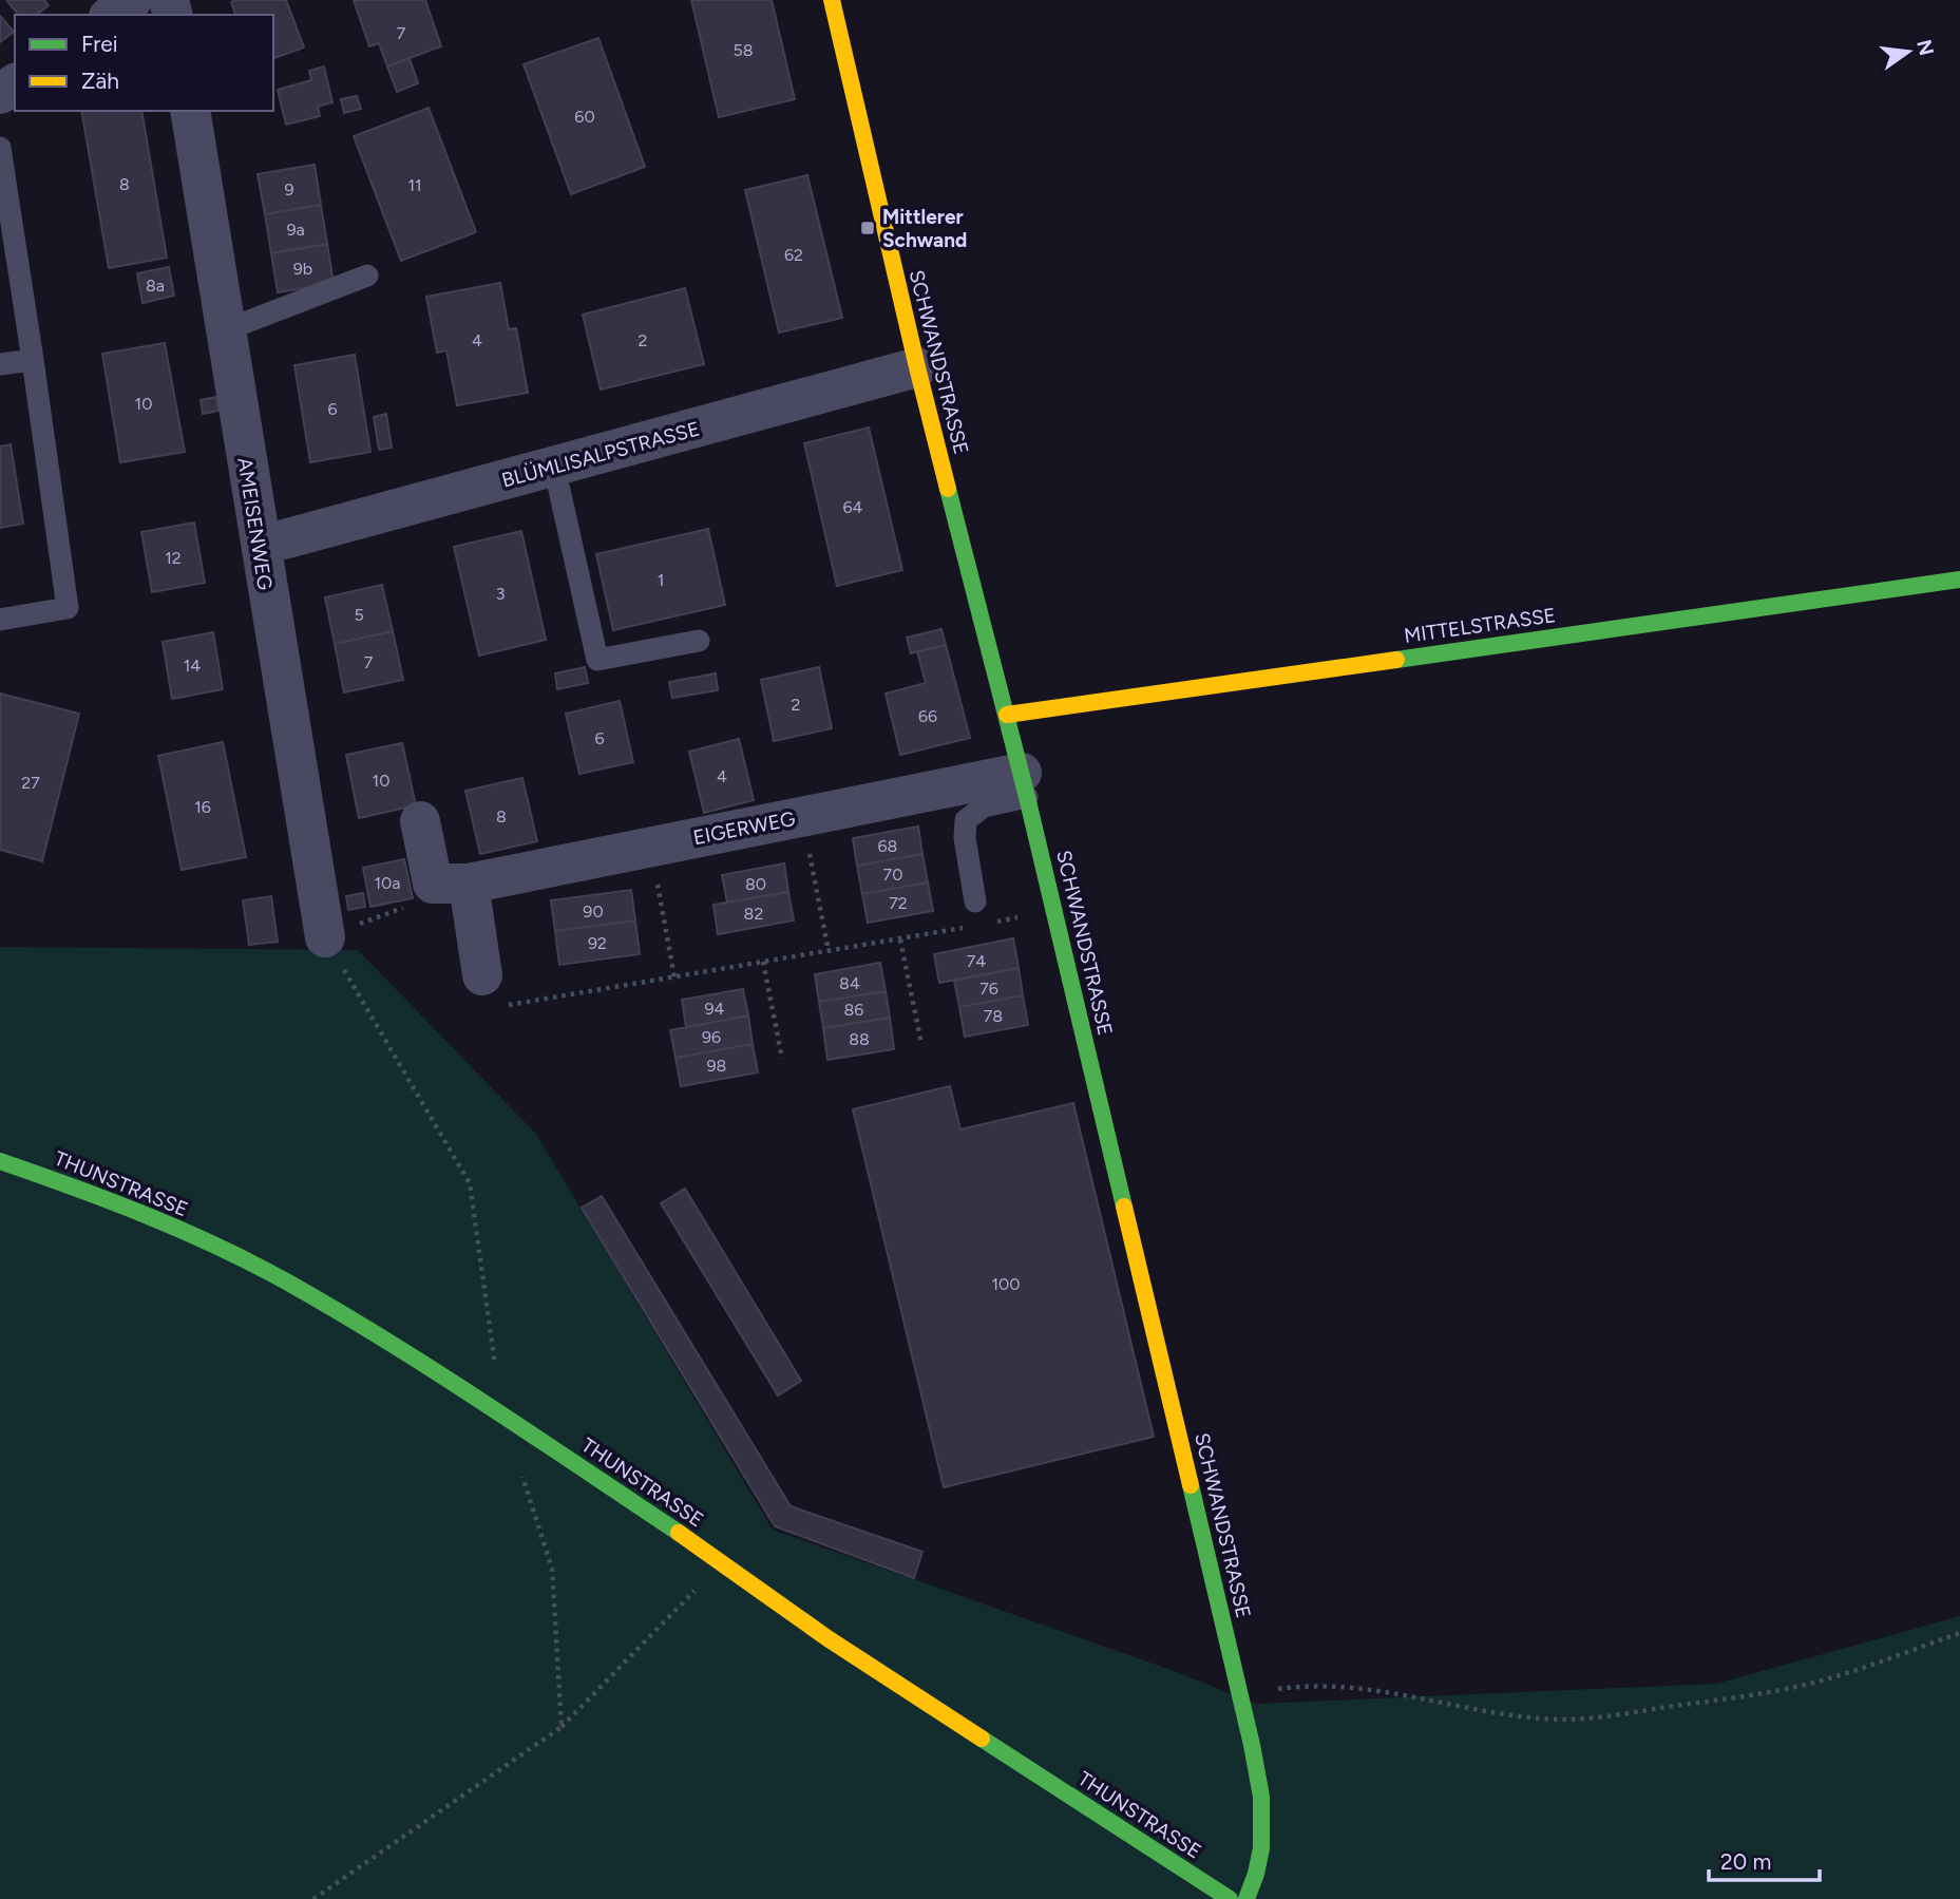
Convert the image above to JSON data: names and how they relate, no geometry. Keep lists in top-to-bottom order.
{
  "streets": {
    "street": [
      "SCHWANDSTRASSE",
      "BLÜMLISALPSTRASSE",
      "AMEISENWEG",
      "MITTELSTRASSE",
      "EIGERWEG",
      "THUNSTRASSE"
    ]
  },
  "crossings": [
    ["SCHWANDSTRASSE", "BLÜMLISALPSTRASSE"],
    ["SCHWANDSTRASSE", "MITTELSTRASSE"],
    ["SCHWANDSTRASSE", "EIGERWEG"]
  ],
  "places": {
    "transit": ["Mittlerer Schwand"]
  },
  "house_numbers": [
    "7",
    "58",
    "60",
    "8",
    "11",
    "9",
    "9a",
    "62",
    "9b",
    "8a",
    "4",
    "2",
    "10",
    "6",
    "64",
    "12",
    "1",
    "3",
    "5",
    "7",
    "14",
    "2",
    "66",
    "6",
    "4",
    "10",
    "27",
    "16",
    "8",
    "68",
    "70",
    "10a",
    "80",
    "72",
    "90",
    "82",
    "92",
    "74",
    "84",
    "76",
    "94",
    "86",
    "78",
    "96",
    "88",
    "98",
    "100"
  ],
  "legend": ["Frei", "Zäh"],
  "scale_bar": "20 m",
  "north": "right"
}
